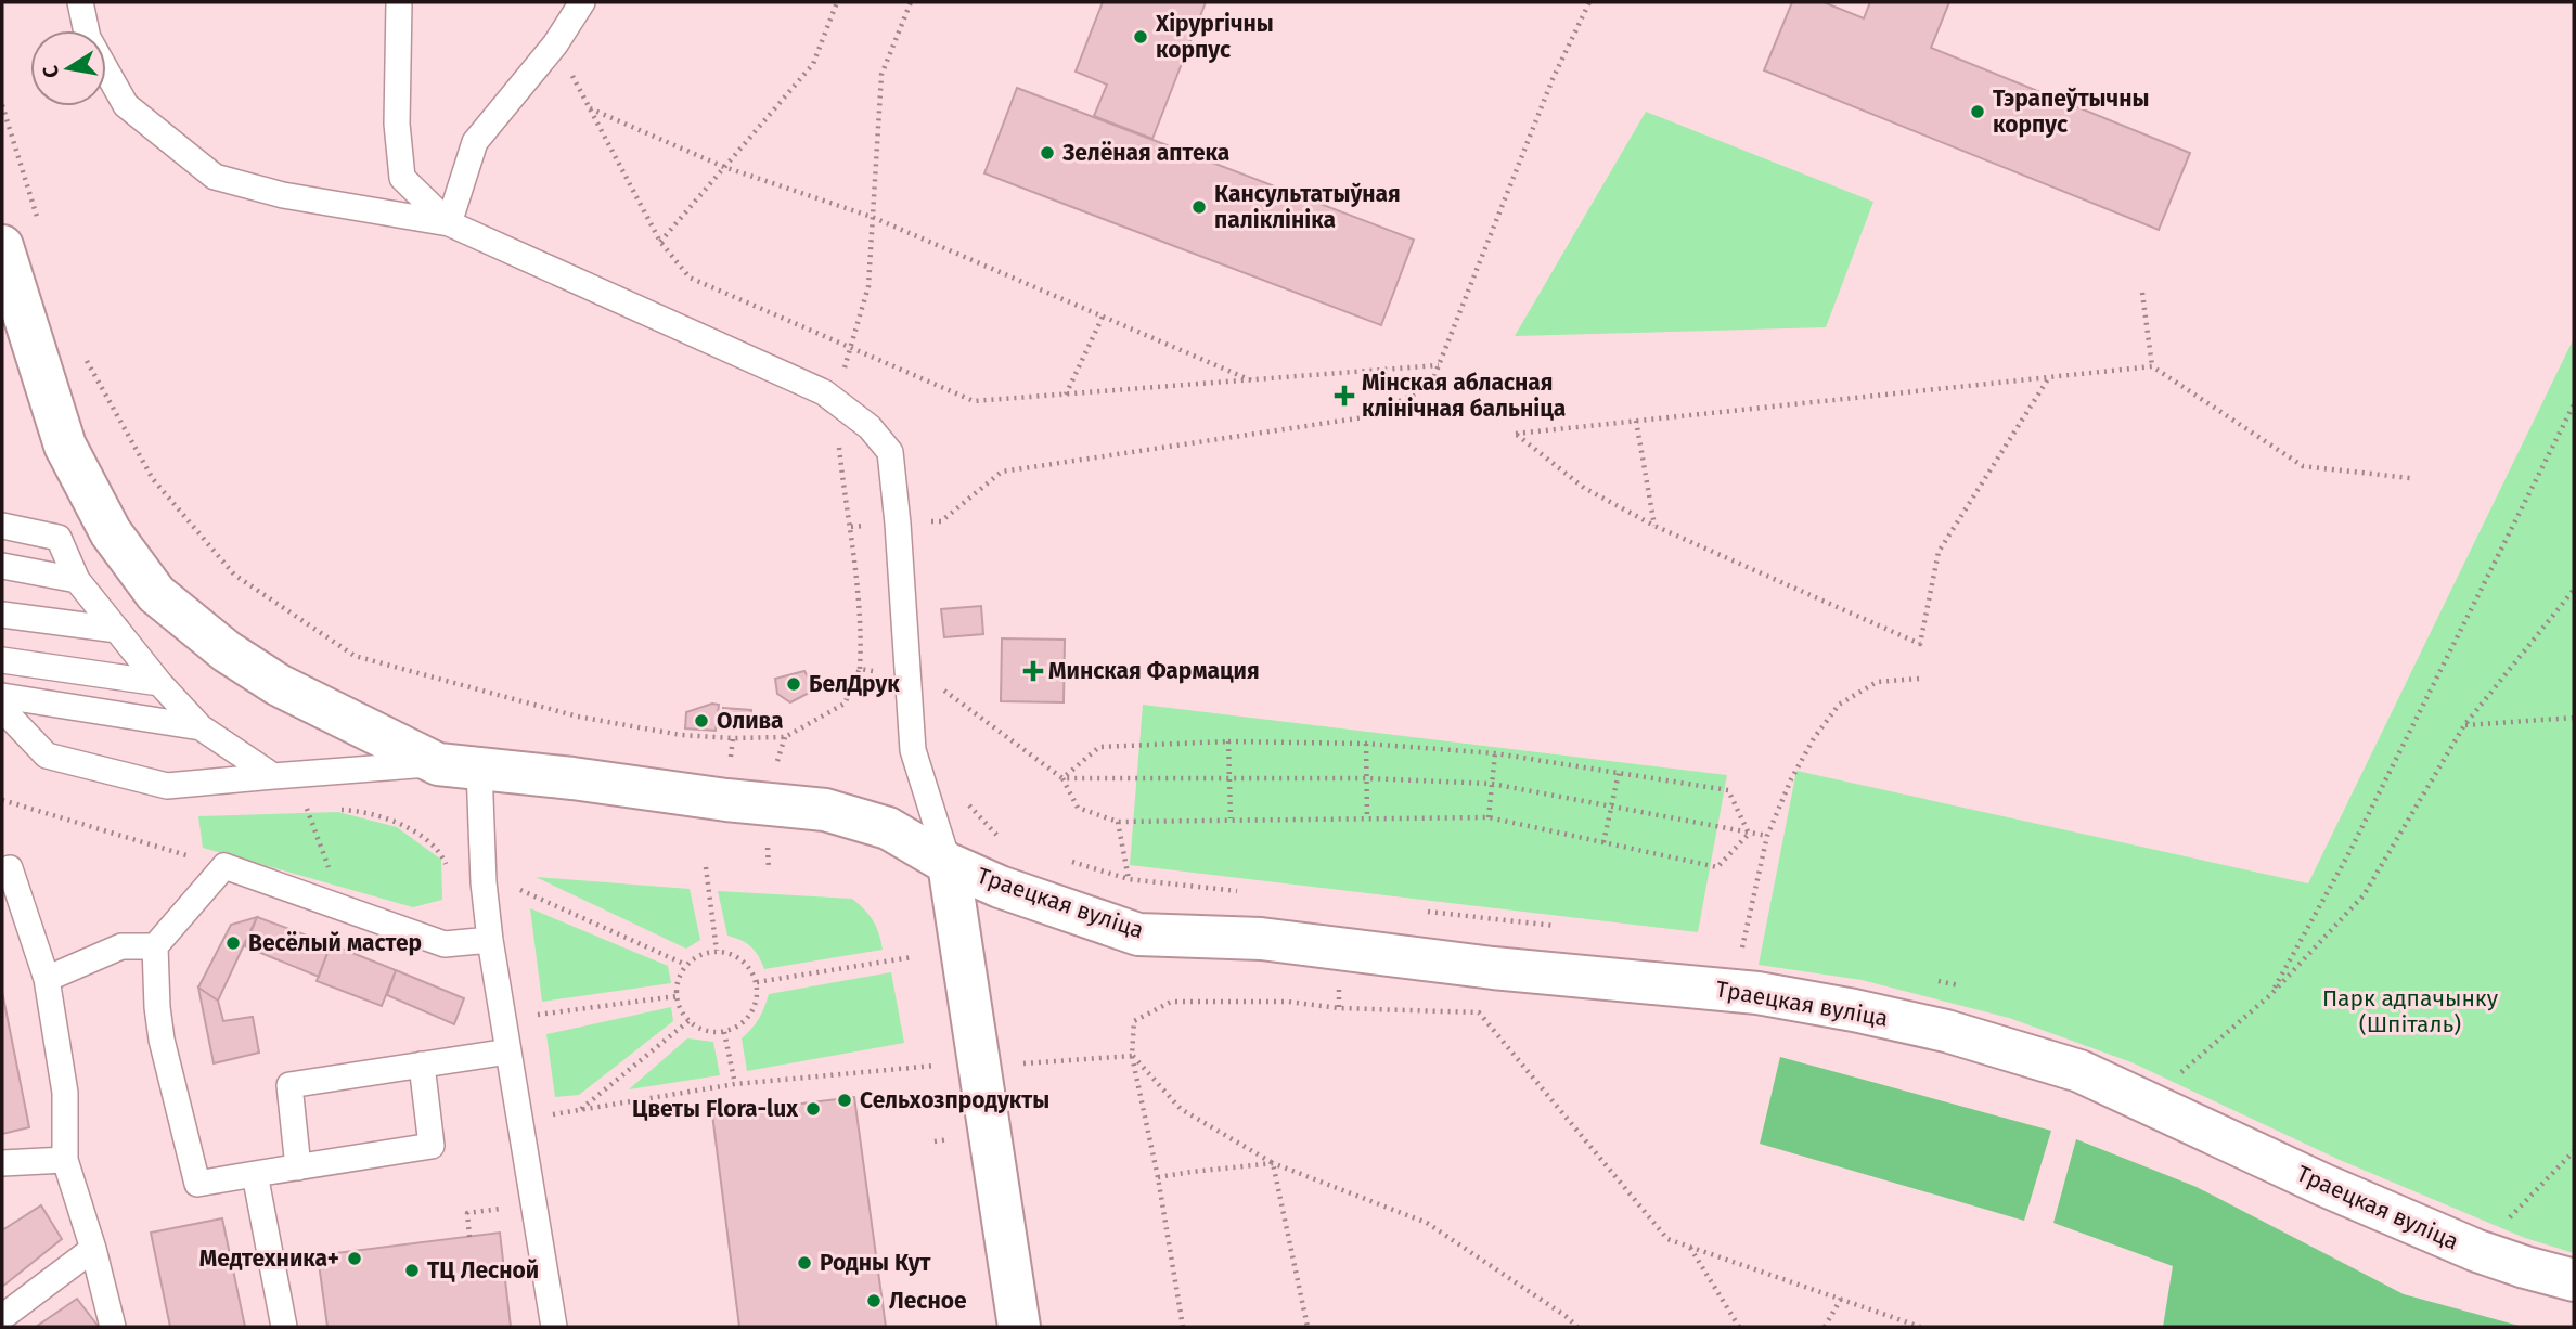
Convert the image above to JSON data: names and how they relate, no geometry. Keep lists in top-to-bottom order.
{
  "streets": {
    "street": ["Траецкая вуліца"]
  },
  "parks": ["Парк адпачынку (Шпіталь)"],
  "places": {
    "other": [
      "Хірургічны корпус",
      "Тэрапеўтычны корпус",
      "Зелёная аптека",
      "Кансультатыўная паліклініка",
      "БелДрук",
      "Олива",
      "Весёлый мастер",
      "Сельхозпродукты",
      "Цветы Flora-lux",
      "Медтехника+",
      "Родны Кут",
      "ТЦ Лесной",
      "Лесное"
    ],
    "health": ["Мінская абласная клінічная бальніца", "Минская Фармация"]
  },
  "north": "left"
}
